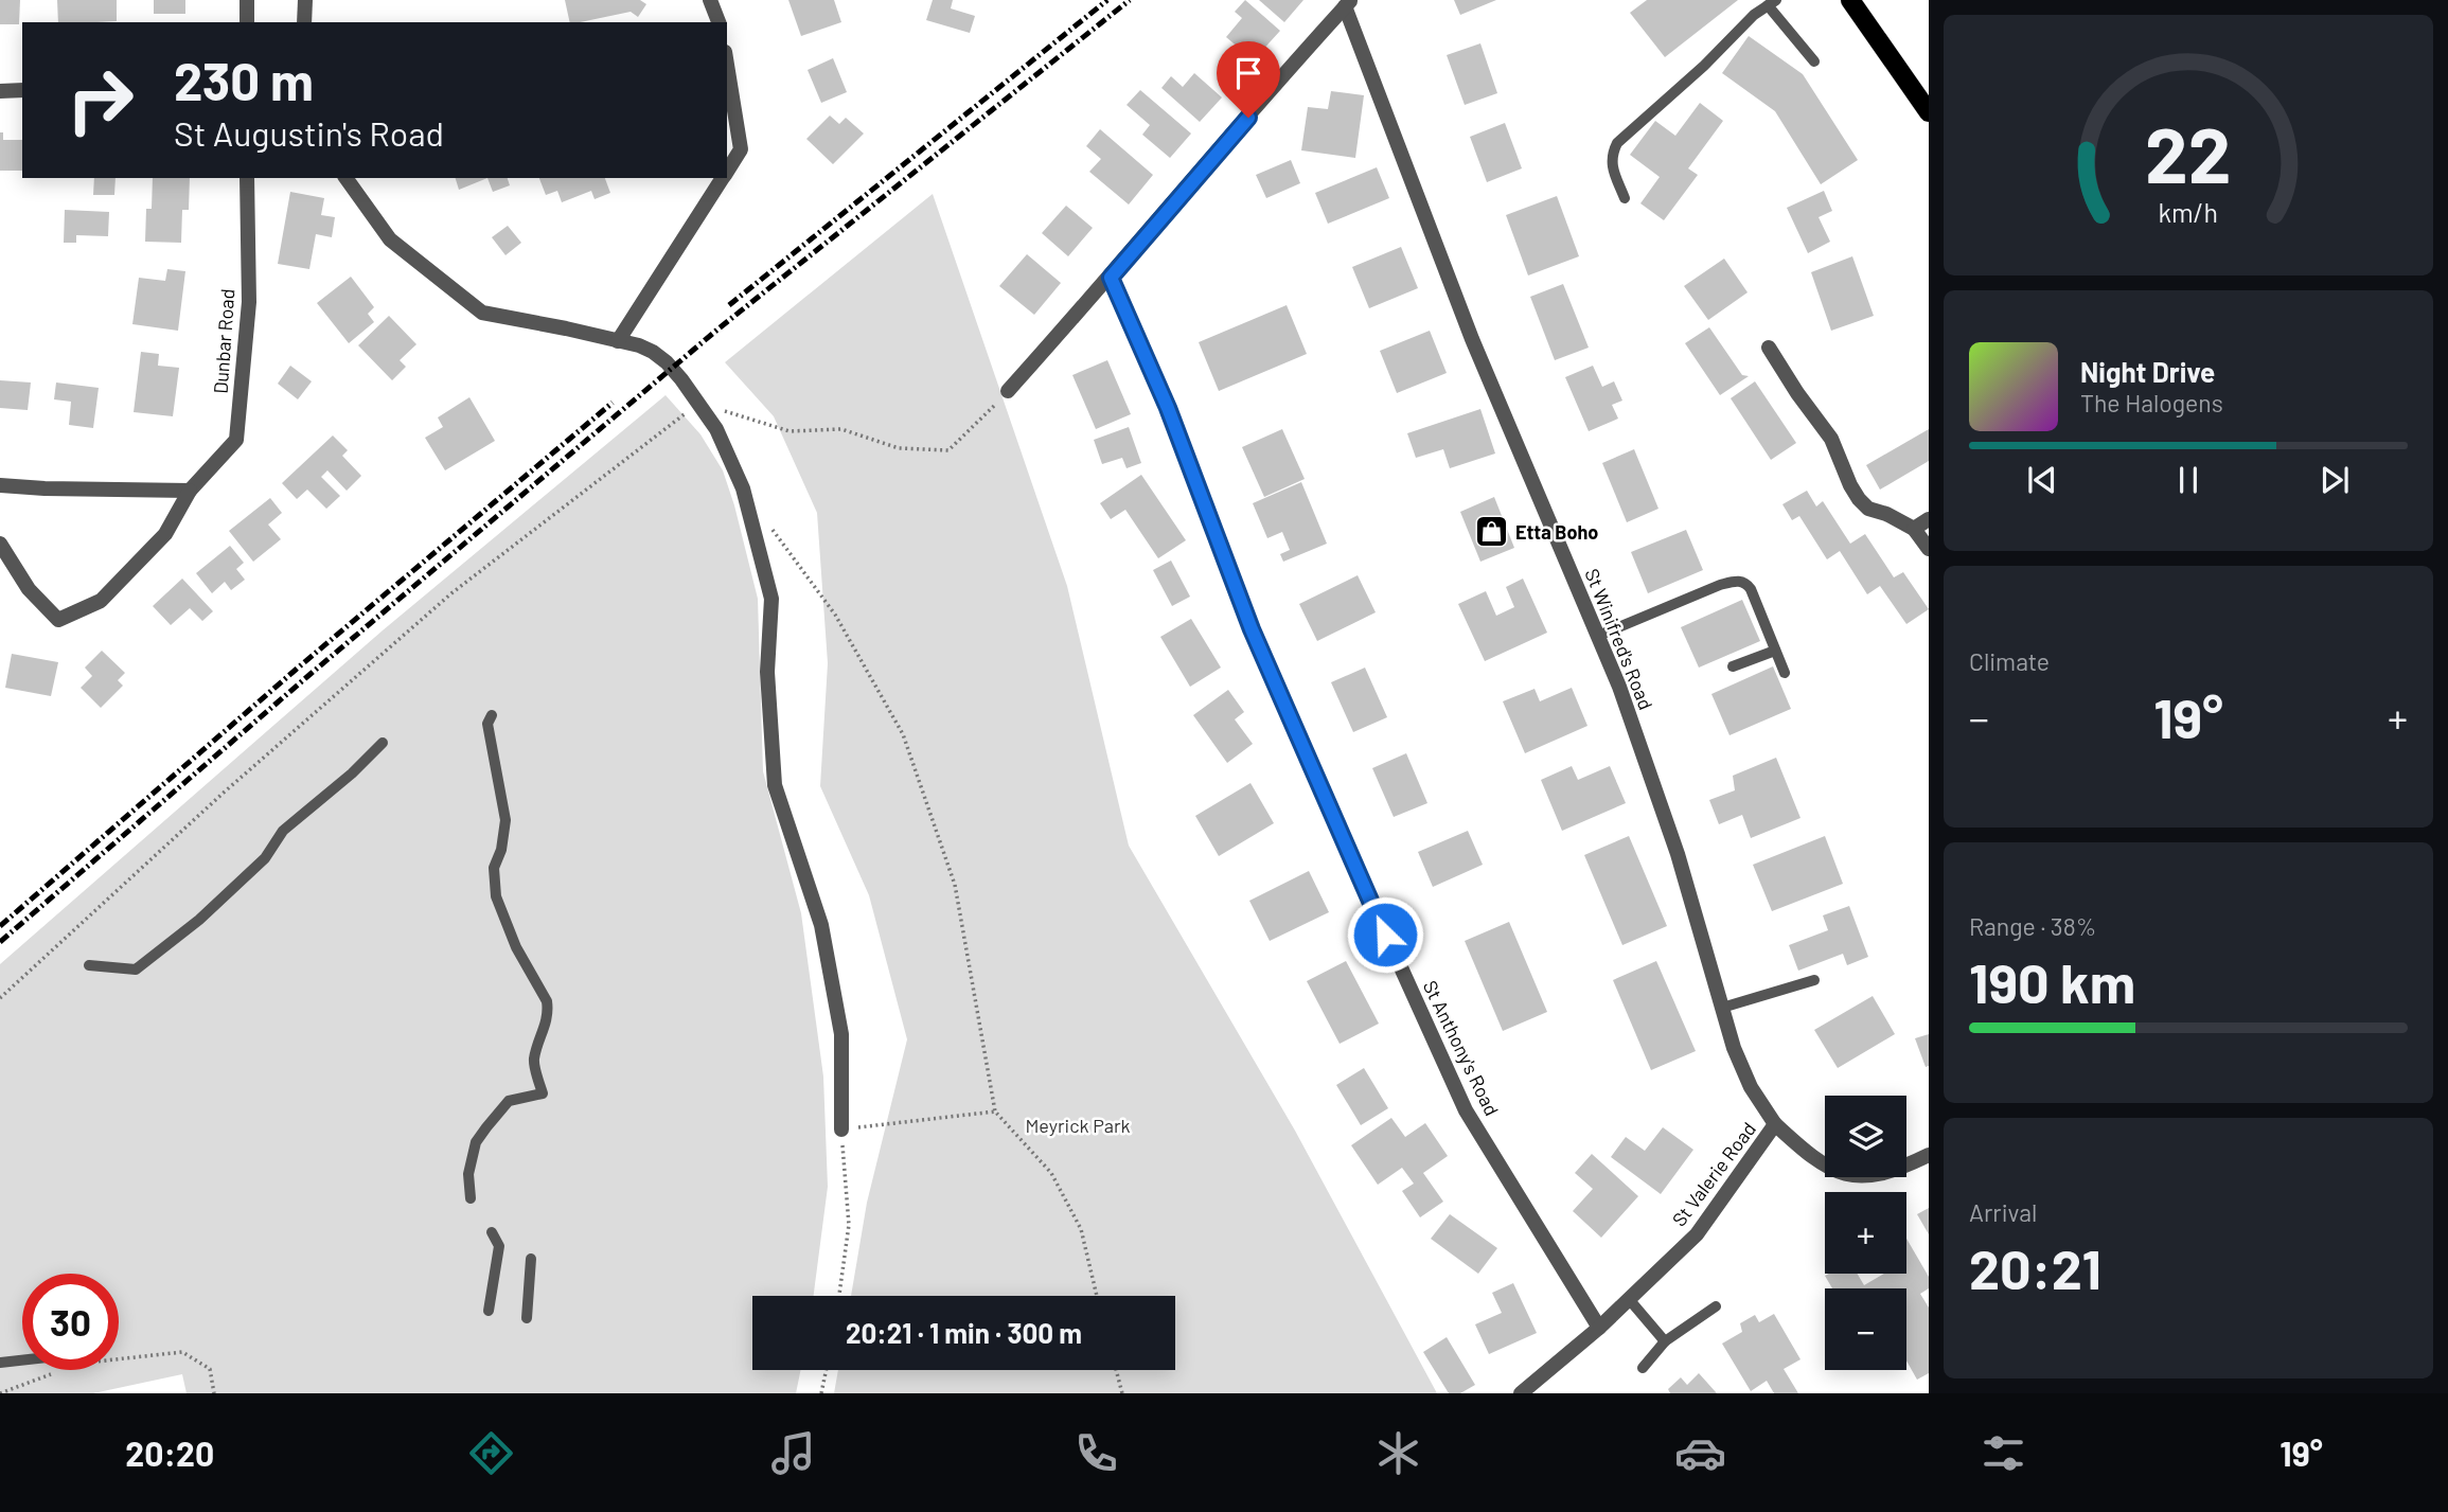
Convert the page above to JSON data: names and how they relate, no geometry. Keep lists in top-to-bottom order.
{
  "streets": {
    "street": [
      "Dunbar Road",
      "St Winifred's Road",
      "St Anthony's Road",
      "St Valerie Road"
    ]
  },
  "crossings": [
    ["St Winifred's Road", "St Valerie Road"],
    ["St Anthony's Road", "St Valerie Road"]
  ],
  "parks": ["Meyrick Park"],
  "places": {
    "shop": ["Etta Boho"]
  },
  "page": {
    "turn": ["230 m", "St Augustin's Road"],
    "song": ["Night Drive", "The Halogens"],
    "tile": [
      "Climate",
      ["Range · 38%", "190 km"],
      ["Arrival", "20:21"]
    ],
    "heat": ["−", "19°", "+"],
    "map_buttons": ["+", "−"],
    "limit": "30",
    "trip": "20:21 · 1 min · 300 m",
    "tabs": ["20:20", "19°"],
    "gauge": ["22", "km/h"]
  }
}
